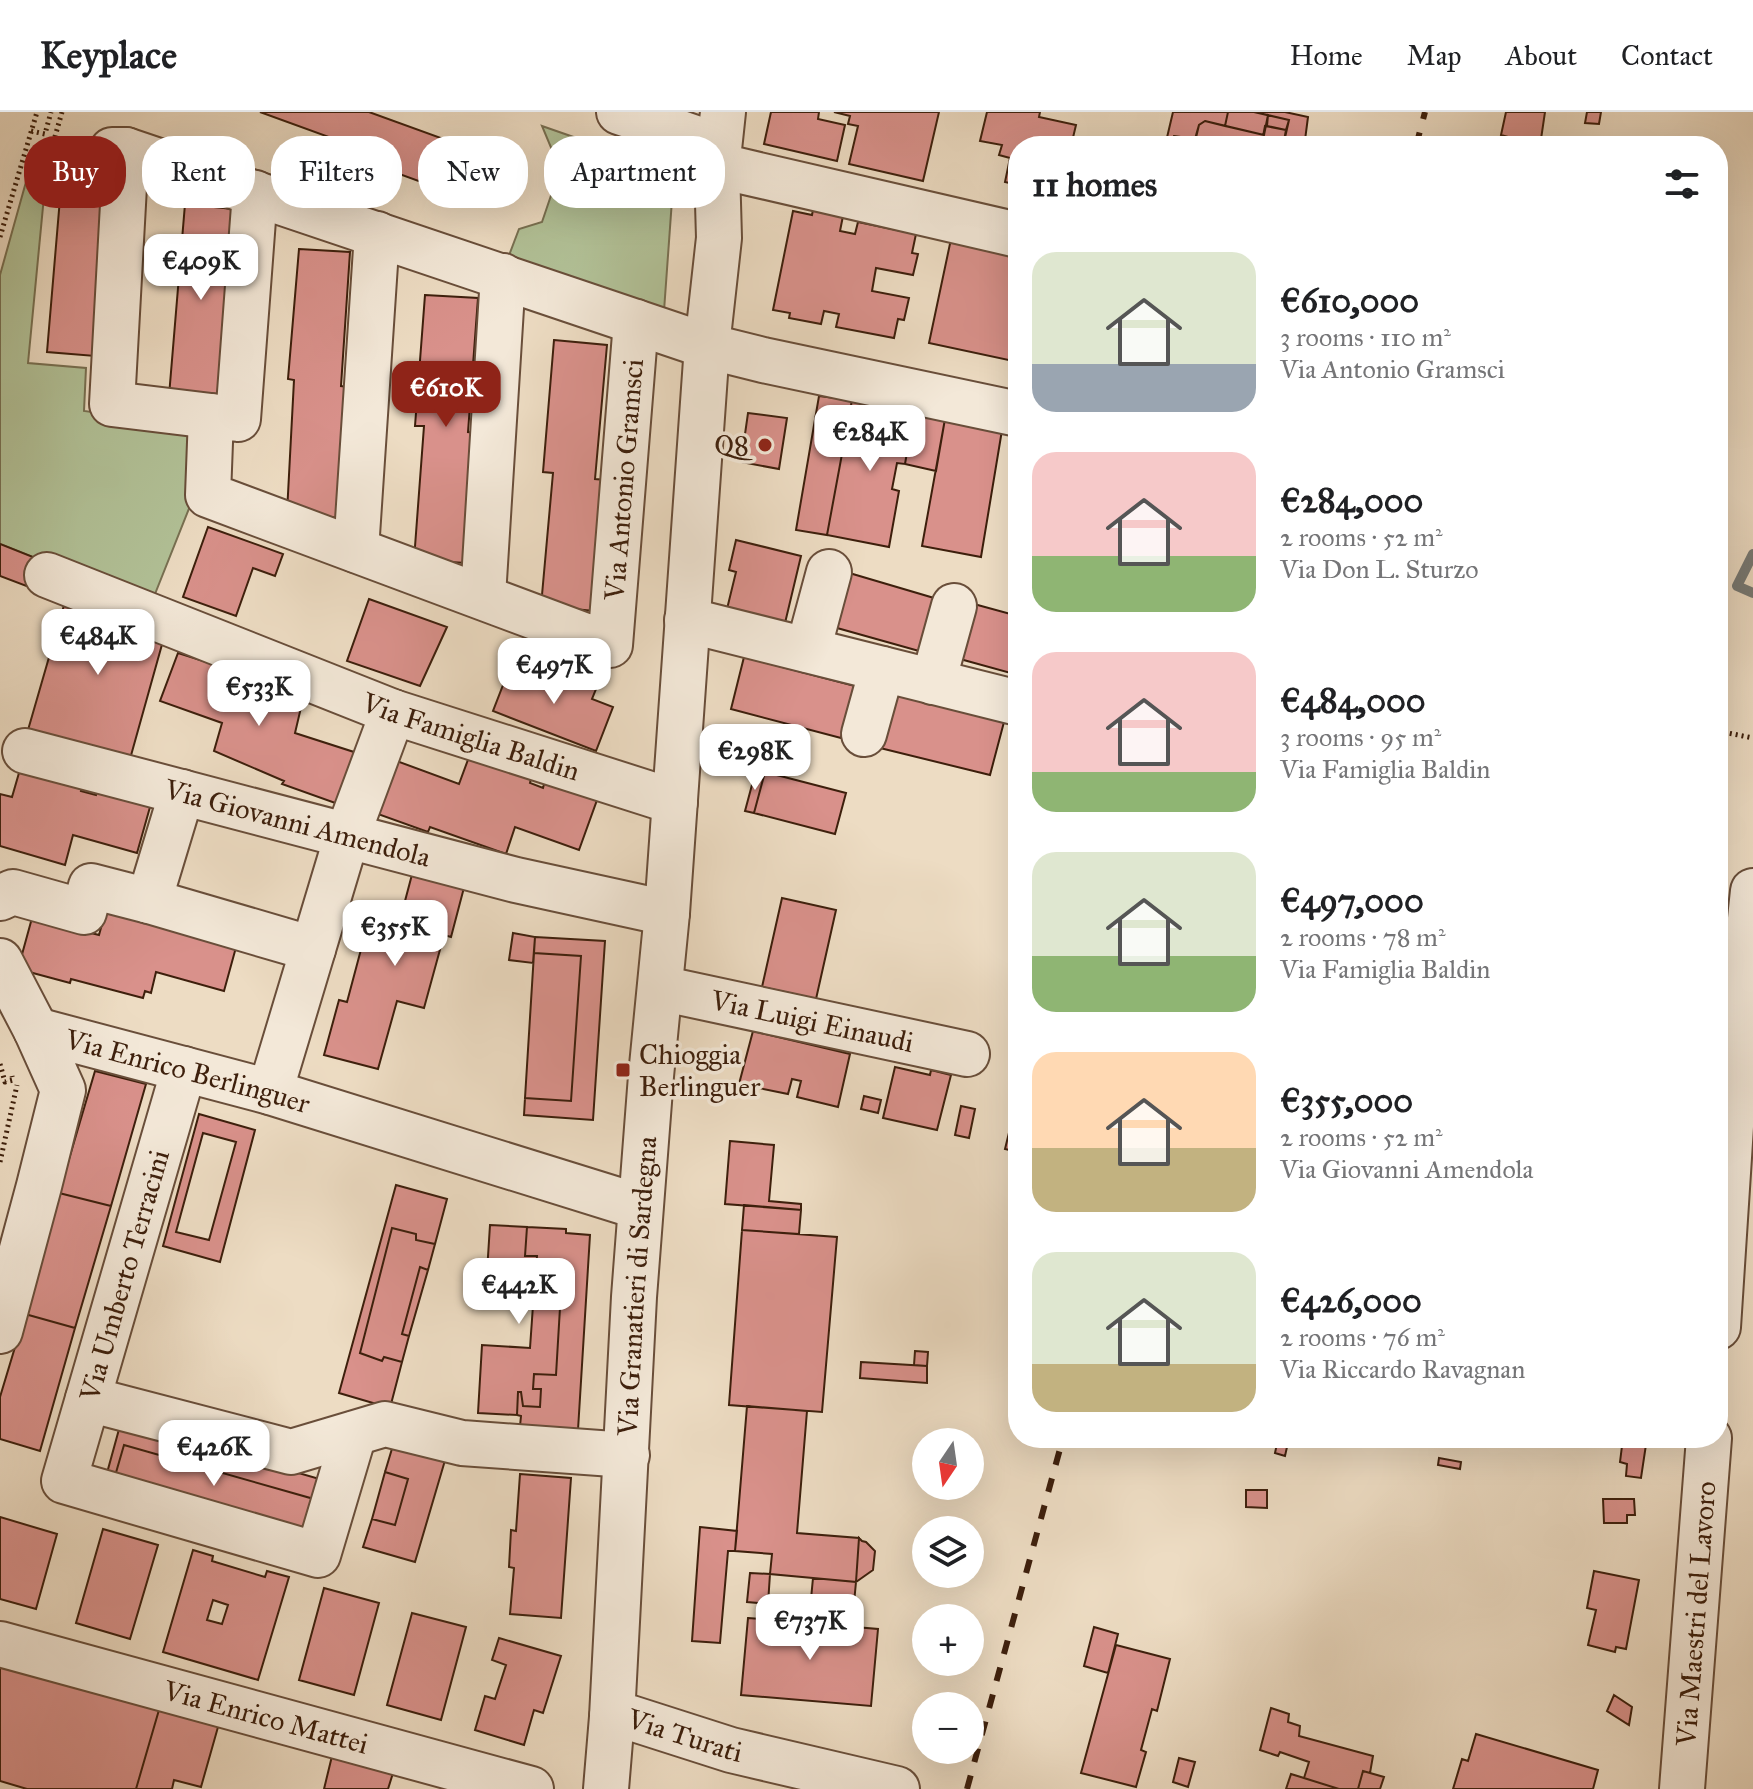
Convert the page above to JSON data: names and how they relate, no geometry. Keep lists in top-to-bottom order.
{
  "streets": {
    "street": [
      "Via Antonio Gramsci",
      "Via Famiglia Baldin",
      "Via Giovanni Amendola",
      "Via Luigi Einaudi",
      "Via Enrico Berlinguer",
      "Via Umberto Terracini",
      "Via Granatieri di Sardegna",
      "Via Maestri del Lavoro",
      "Via Enrico Mattei",
      "Via Turati"
    ]
  },
  "crossings": [
    ["Via Antonio Gramsci", "Via Granatieri di Sardegna"],
    ["Via Famiglia Baldin", "Via Granatieri di Sardegna"],
    ["Via Giovanni Amendola", "Via Granatieri di Sardegna"],
    ["Via Luigi Einaudi", "Via Granatieri di Sardegna"],
    ["Via Enrico Berlinguer", "Via Umberto Terracini"],
    ["Via Enrico Berlinguer", "Via Granatieri di Sardegna"],
    ["Via Granatieri di Sardegna", "Via Turati"]
  ],
  "places": {
    "other": ["Q8"],
    "transit": ["Chioggia Berlinguer"]
  },
  "north": "bottom",
  "page": {
    "header": "Keyplace",
    "nav": [
      "Home",
      "Map",
      "About",
      "Contact"
    ],
    "chip": [
      "Buy",
      "Rent",
      "Filters",
      "New",
      "Apartment"
    ],
    "heading": "11 homes",
    "list": [
      {
        "name": "€610,000",
        "note": "3 rooms · 110 m² · Via Antonio Gramsci"
      },
      {
        "name": "€284,000",
        "note": "2 rooms · 52 m² · Via Don L. Sturzo"
      },
      {
        "name": "€484,000",
        "note": "3 rooms · 95 m² · Via Famiglia Baldin"
      },
      {
        "name": "€497,000",
        "note": "2 rooms · 78 m² · Via Famiglia Baldin"
      },
      {
        "name": "€355,000",
        "note": "2 rooms · 52 m² · Via Giovanni Amendola"
      },
      {
        "name": "€426,000",
        "note": "2 rooms · 76 m² · Via Riccardo Ravagnan"
      }
    ],
    "price": [
      "€409K",
      "€610K",
      "€284K",
      "€484K",
      "€497K",
      "€533K",
      "€298K",
      "€355K",
      "€442K",
      "€426K",
      "€737K"
    ],
    "map_buttons": ["+", "−"]
  }
}
